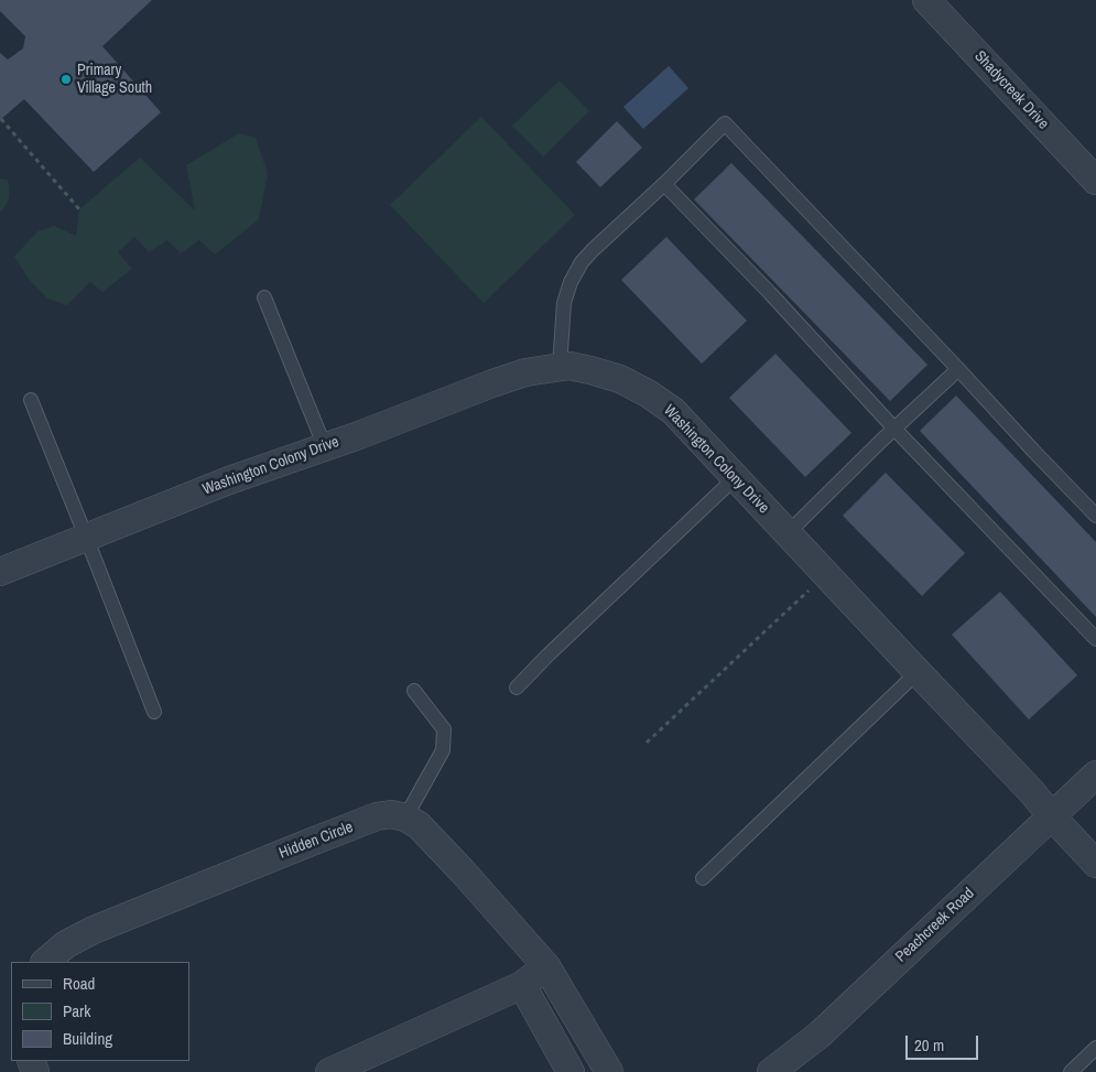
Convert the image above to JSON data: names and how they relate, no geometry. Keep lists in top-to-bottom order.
{
  "streets": {
    "street": [
      "Shadycreek Drive",
      "Washington Colony Drive",
      "Hidden Circle",
      "Peachcreek Road"
    ]
  },
  "crossings": [
    ["Washington Colony Drive", "Peachcreek Road"]
  ],
  "places": ["Primary Village South"],
  "legend": ["Road", "Park", "Building"],
  "scale_bar": "20 m"
}
